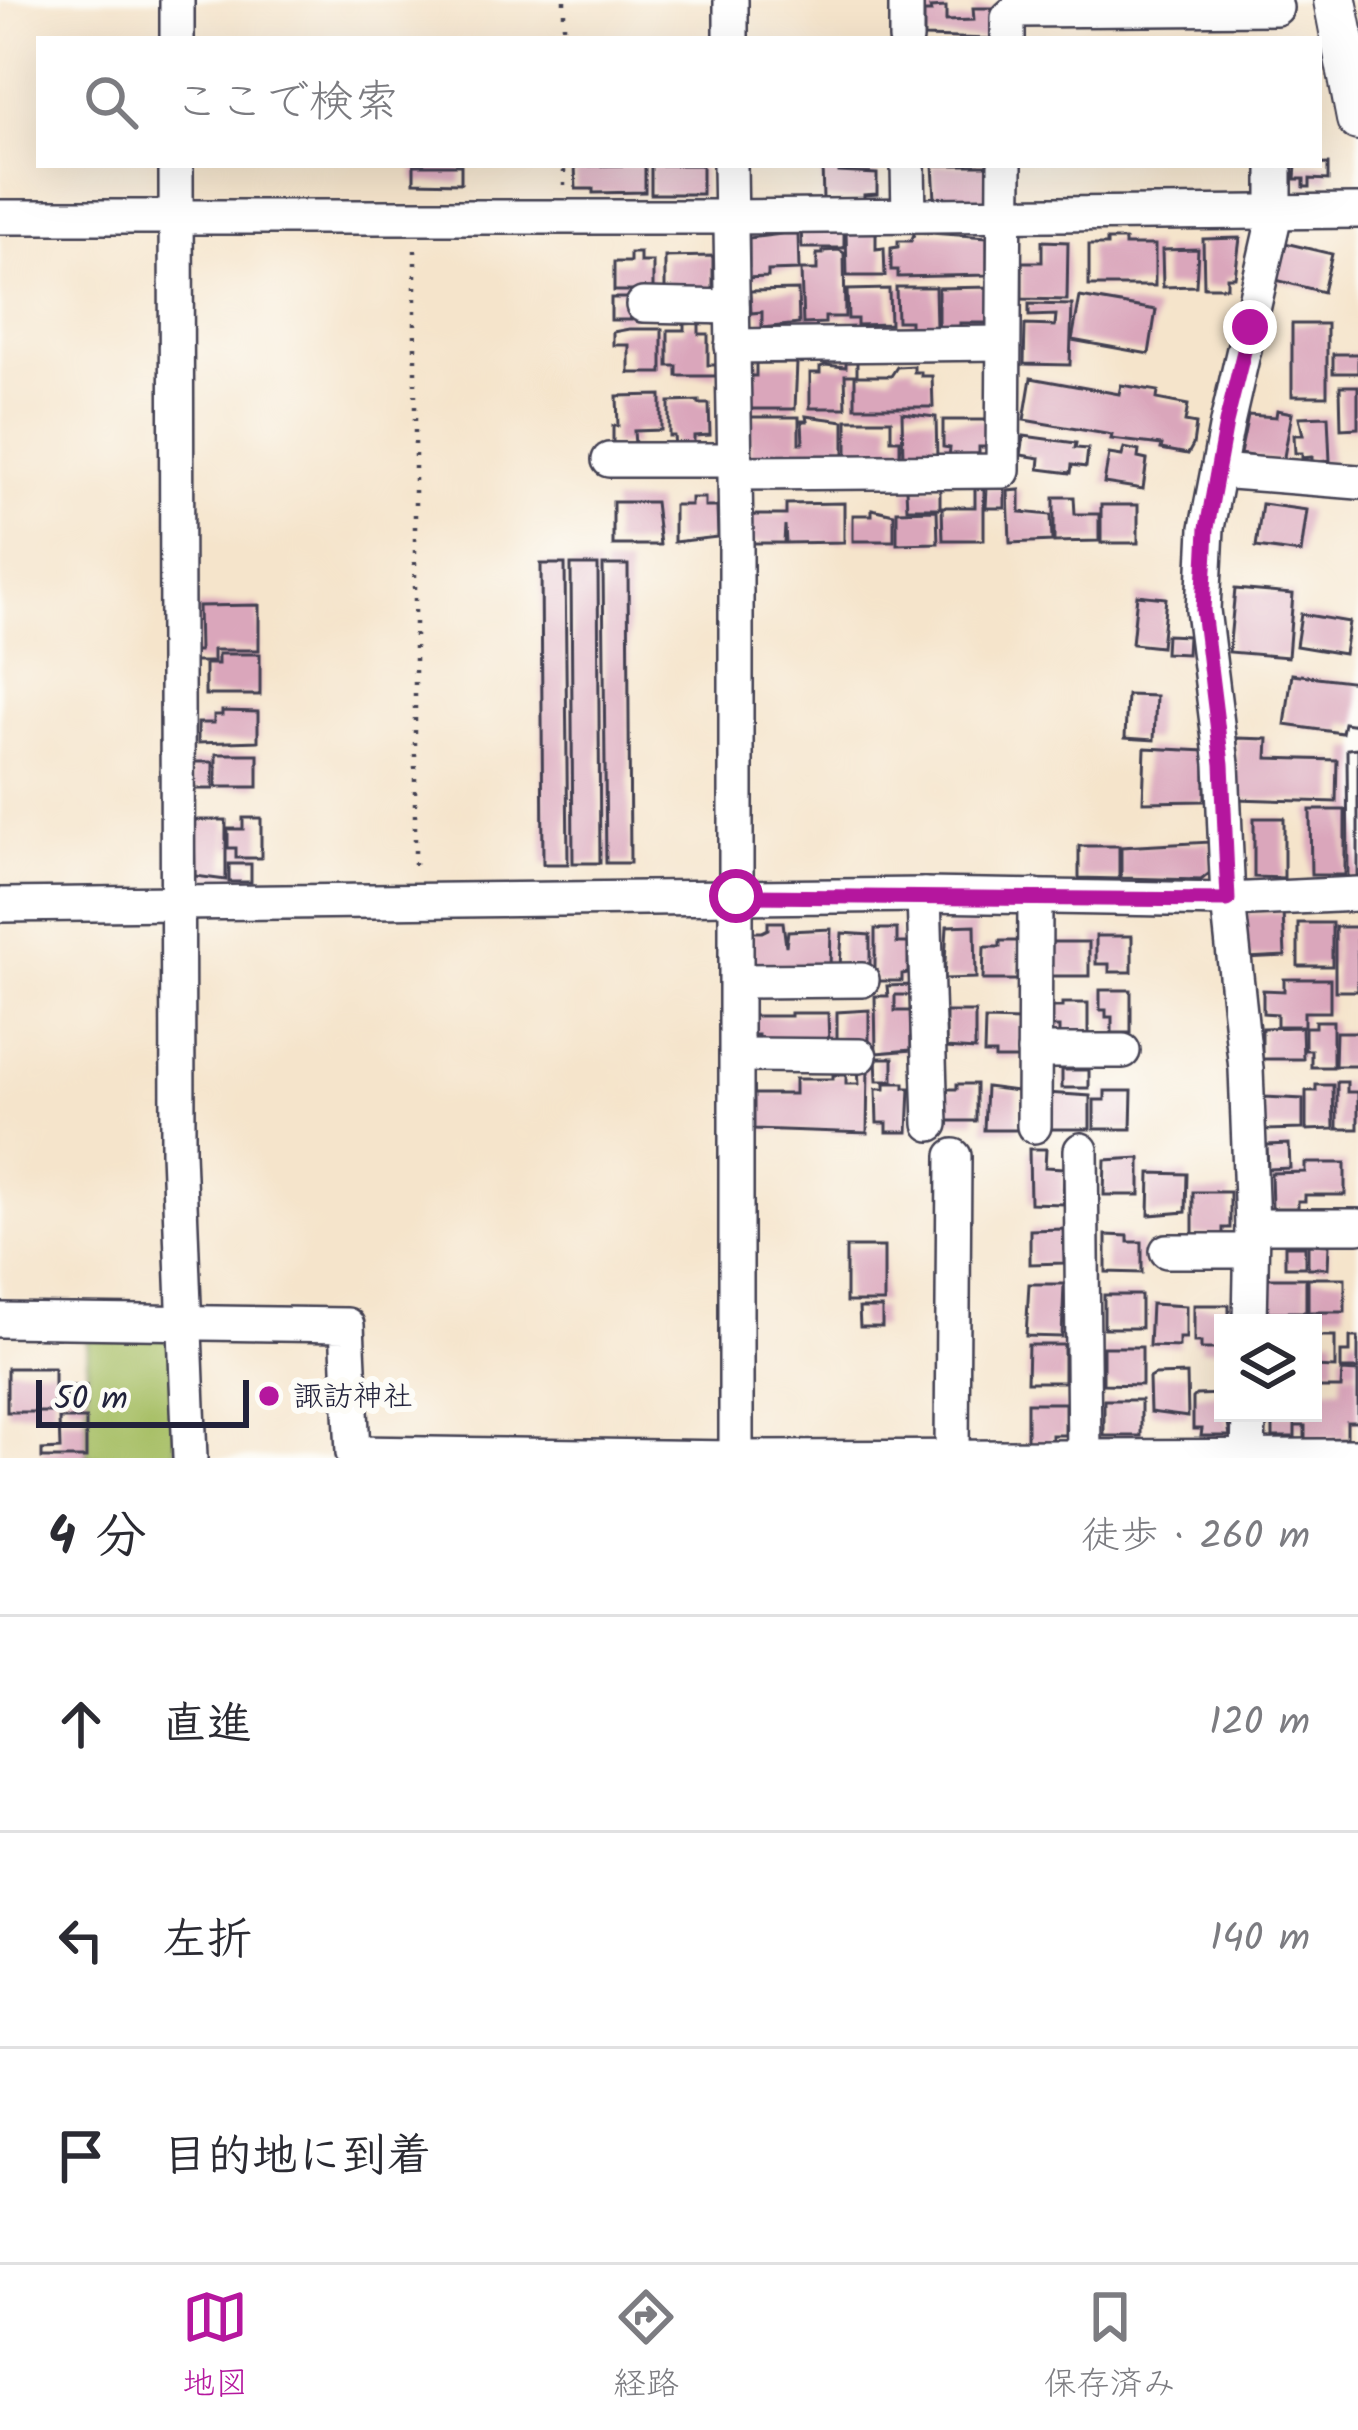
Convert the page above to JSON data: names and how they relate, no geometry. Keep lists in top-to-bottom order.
{
  "places": ["諏訪神社"],
  "scale_bar": "50 m",
  "page": {
    "search": "ここで検索",
    "scale": "50 m",
    "heading": ["4 分", "徒歩 · 260 m"],
    "list": [
      ["直進", "120 m"],
      ["左折", "140 m"],
      "目的地に到着"
    ],
    "nav": ["地図", "経路", "保存済み"]
  }
}
